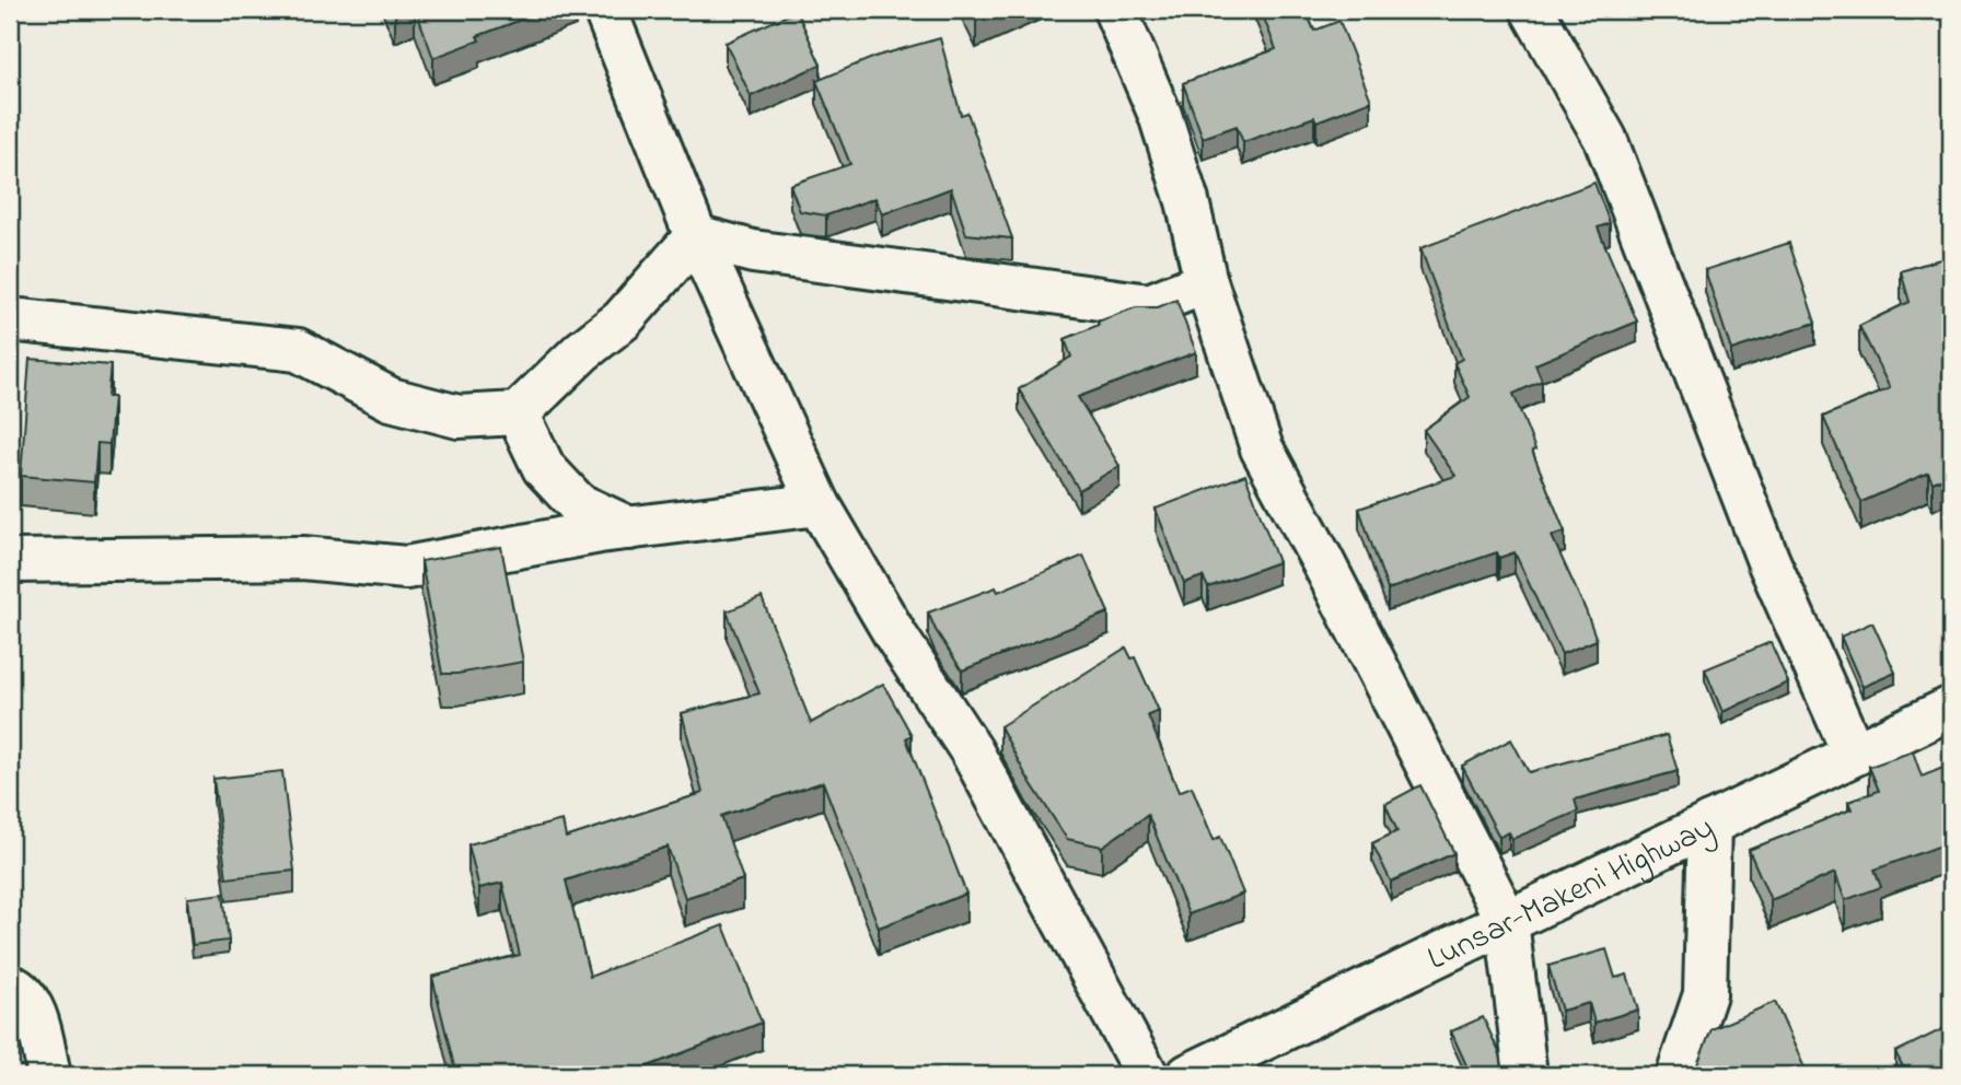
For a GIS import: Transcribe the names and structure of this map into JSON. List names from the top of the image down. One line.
{"streets":{"street":["Lunsar-Makeni Highway"]}}
